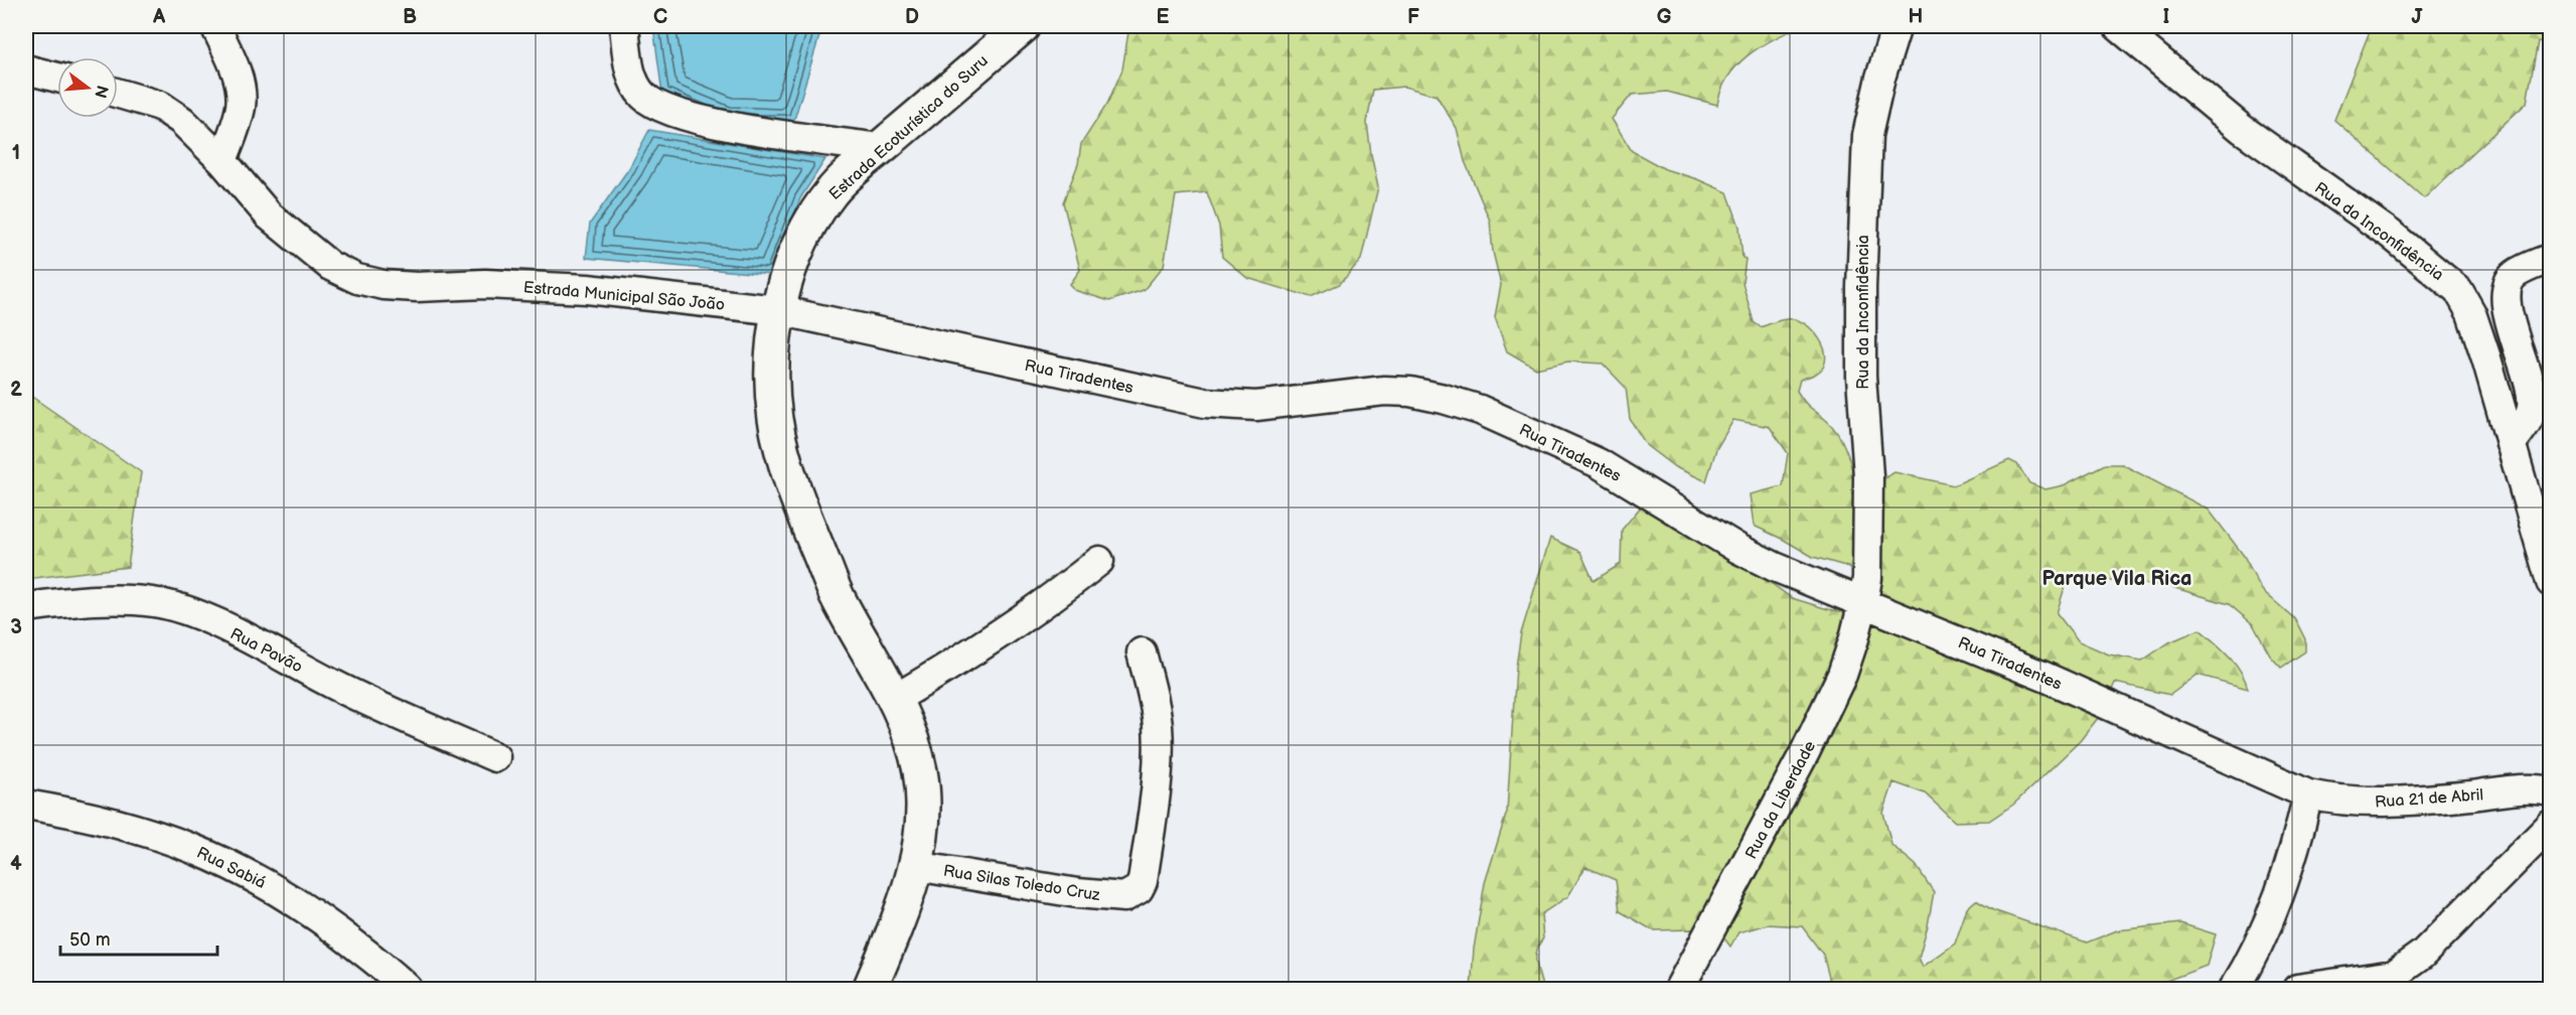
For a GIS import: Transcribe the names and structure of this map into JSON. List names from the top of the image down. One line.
{"streets":{"main road":["Estrada Ecoturística do Suru"],"street":["Rua da Inconfidência","Estrada Municipal São João","Rua Tiradentes","Rua Pavão","Rua 21 de Abril","Rua da Liberdade","Rua Sabiá","Rua Silas Toledo Cruz"]},"crossings":[["Estrada Ecoturística do Suru","Estrada Municipal São João"],["Estrada Ecoturística do Suru","Rua Tiradentes"],["Estrada Ecoturística do Suru","Rua Silas Toledo Cruz"],["Rua da Inconfidência","Rua Tiradentes"],["Rua da Inconfidência","Rua da Liberdade"],["Estrada Municipal São João","Rua Tiradentes"],["Rua Tiradentes","Rua 21 de Abril"],["Rua Tiradentes","Rua da Liberdade"]],"districts":["Parque Vila Rica"],"scale_bar":"50 m","north":"right","grid":{"columns":["A","B","C","D","E","F","G","H","I","J"],"rows":["1","2","3","4"]}}
